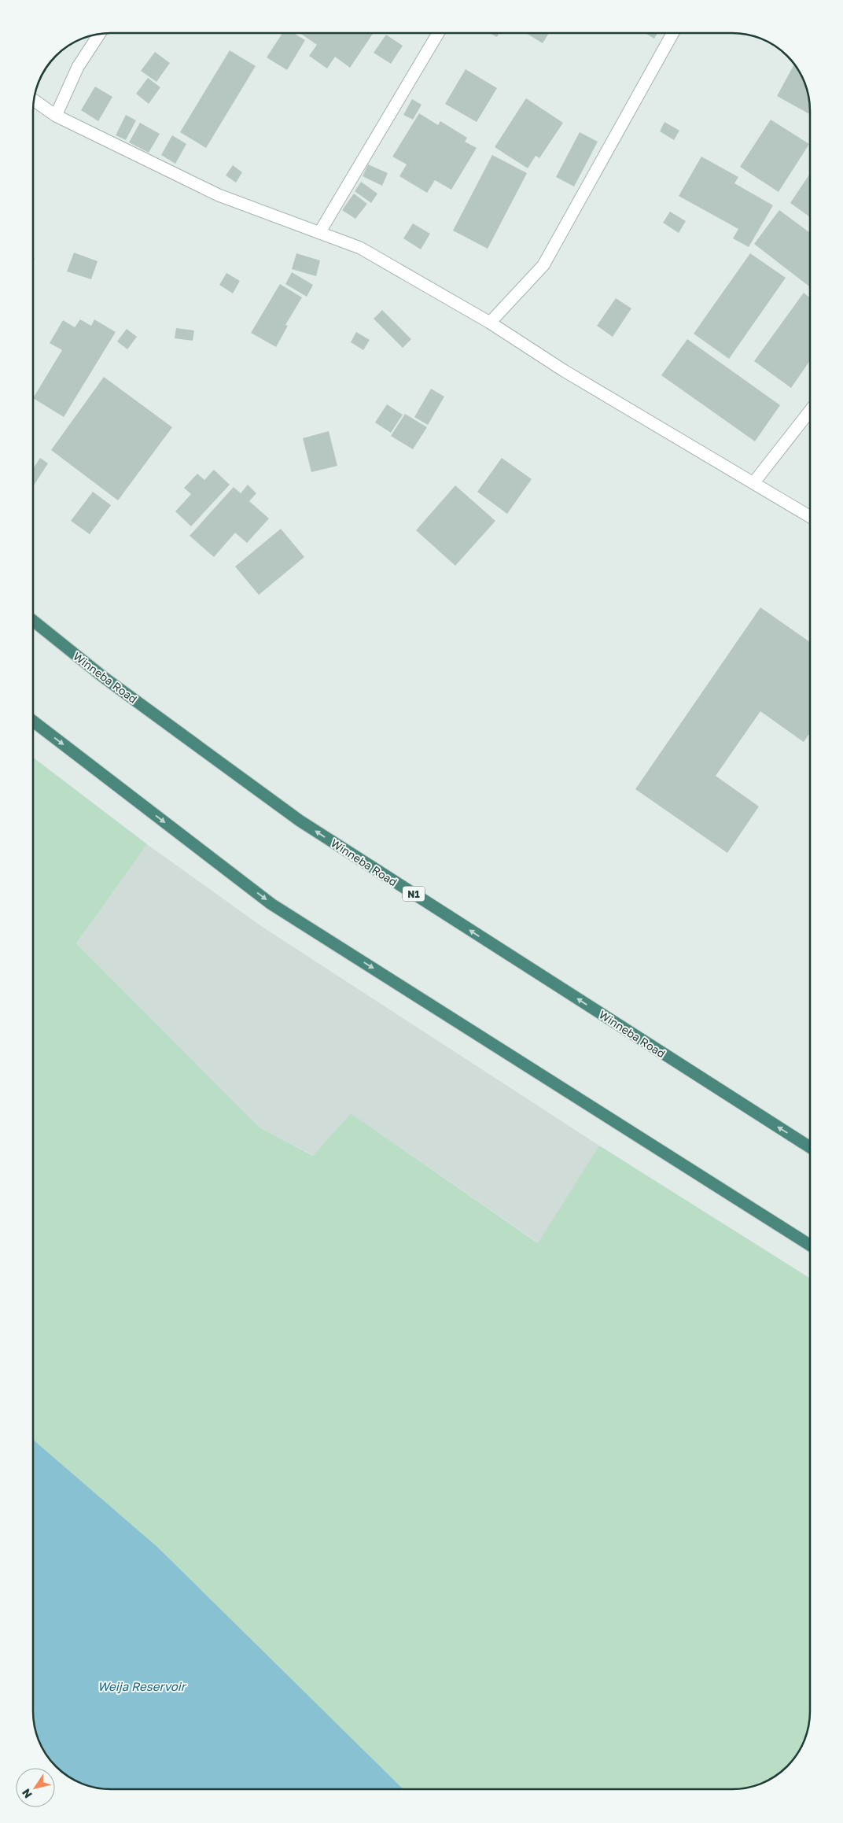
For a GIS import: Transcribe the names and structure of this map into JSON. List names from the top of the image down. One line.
{"streets":{"highway":["Winneba Road","N1"]},"water":["Weija Reservoir"],"north":"bottom left"}
